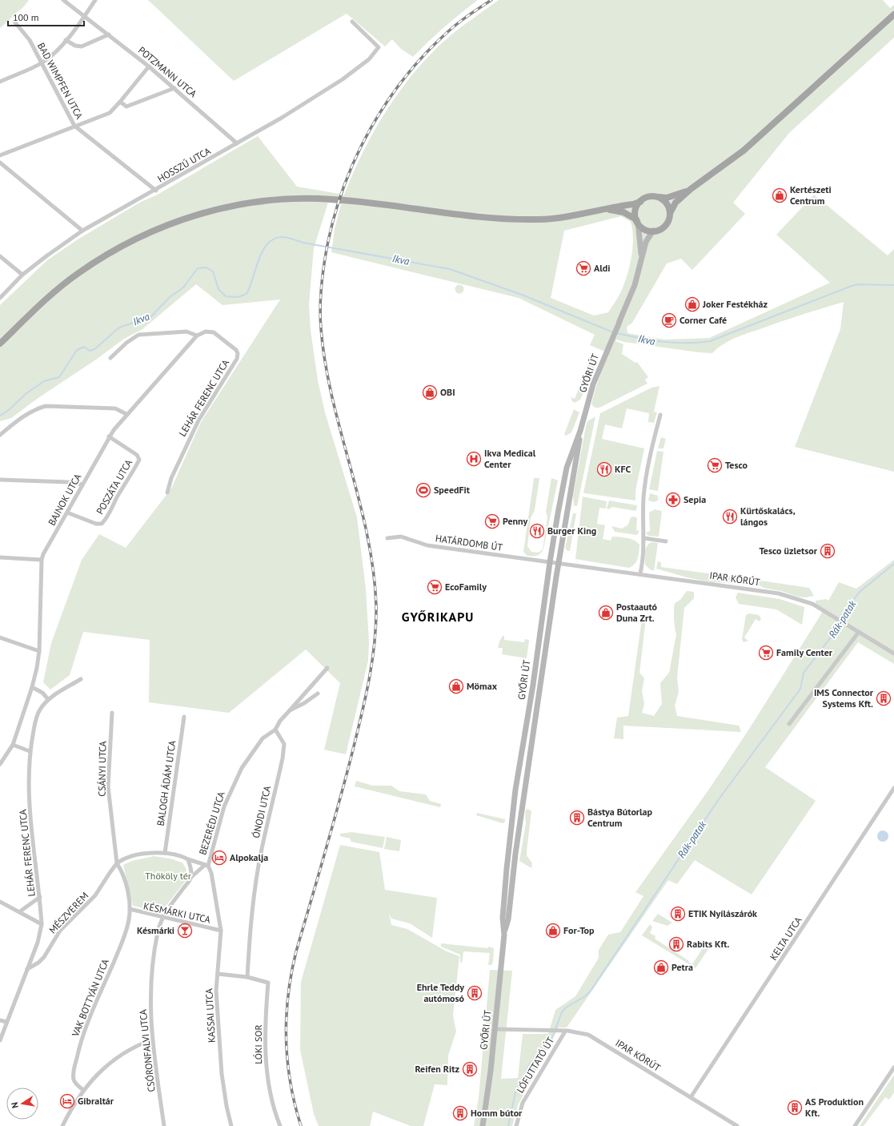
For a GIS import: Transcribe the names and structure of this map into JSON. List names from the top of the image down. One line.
{"streets":{"main road":["GYŐRI ÚT"],"street":["POTZMANN UTCA","BAD WIMPFEN UTCA","HOSSZÚ UTCA","LEHÁR FERENC UTCA","POSZÁTA UTCA","BAJNOK UTCA","HATÁRDOMB ÚT","IPAR KÖRÚT","CSÁNYI UTCA","BALOGH ÁDÁM UTCA","ÓNODI UTCA","BEZERÉDJ UTCA","MÉSZVEREM","KÉSMÁRKI UTCA","KELTA UTCA","VAK BOTTYÁN UTCA","KASSAI UTCA","LÓKI SOR","CSÓRONFALVI UTCA","LÓFUTTATÓ ÚT"]},"crossings":[["POTZMANN UTCA","HOSSZÚ UTCA"],["BAD WIMPFEN UTCA","HOSSZÚ UTCA"],["GYŐRI ÚT","HATÁRDOMB ÚT"],["GYŐRI ÚT","IPAR KÖRÚT"],["LEHÁR FERENC UTCA","BAJNOK UTCA"],["LEHÁR FERENC UTCA","MÉSZVEREM"],["POSZÁTA UTCA","BAJNOK UTCA"],["HATÁRDOMB ÚT","IPAR KÖRÚT"],["IPAR KÖRÚT","KELTA UTCA"],["IPAR KÖRÚT","LÓFUTTATÓ ÚT"],["CSÁNYI UTCA","MÉSZVEREM"],["ÓNODI UTCA","BEZERÉDJ UTCA"],["ÓNODI UTCA","LÓKI SOR"],["BEZERÉDJ UTCA","KASSAI UTCA"],["KÉSMÁRKI UTCA","VAK BOTTYÁN UTCA"],["KÉSMÁRKI UTCA","KASSAI UTCA"],["KÉSMÁRKI UTCA","CSÓRONFALVI UTCA"]],"districts":["GYŐRIKAPU"],"water":["Ikva","Rák-patak"],"parks":["Thököly tér"],"places":{"shop":["Kertészeti Centrum","Joker Festékház","OBI","Postaautó Duna Zrt.","Mömax","For-Top","Petra"],"supermarket":["Aldi","Tesco","Penny","EcoFamily","Family Center"],"cafe":["Corner Café"],"hospital":["Ikva Medical Center"],"restaurant":["KFC","Kürtőskalács, lángos","Burger King"],"sports":["SpeedFit"],"pharmacy":["Sepia"],"building":["Tesco üzletsor","IMS Connector Systems Kft.","Bástya Bútorlap Centrum","ETIK Nyílászárók","Rabits Kft.","Ehrle Teddy autómosó","Reifen Ritz","AS Produktion Kft.","Homm bútor"],"hotel":["Alpokalja","Gibraltár"],"bar":["Késmárki"]},"scale_bar":"100 m","north":"left"}
